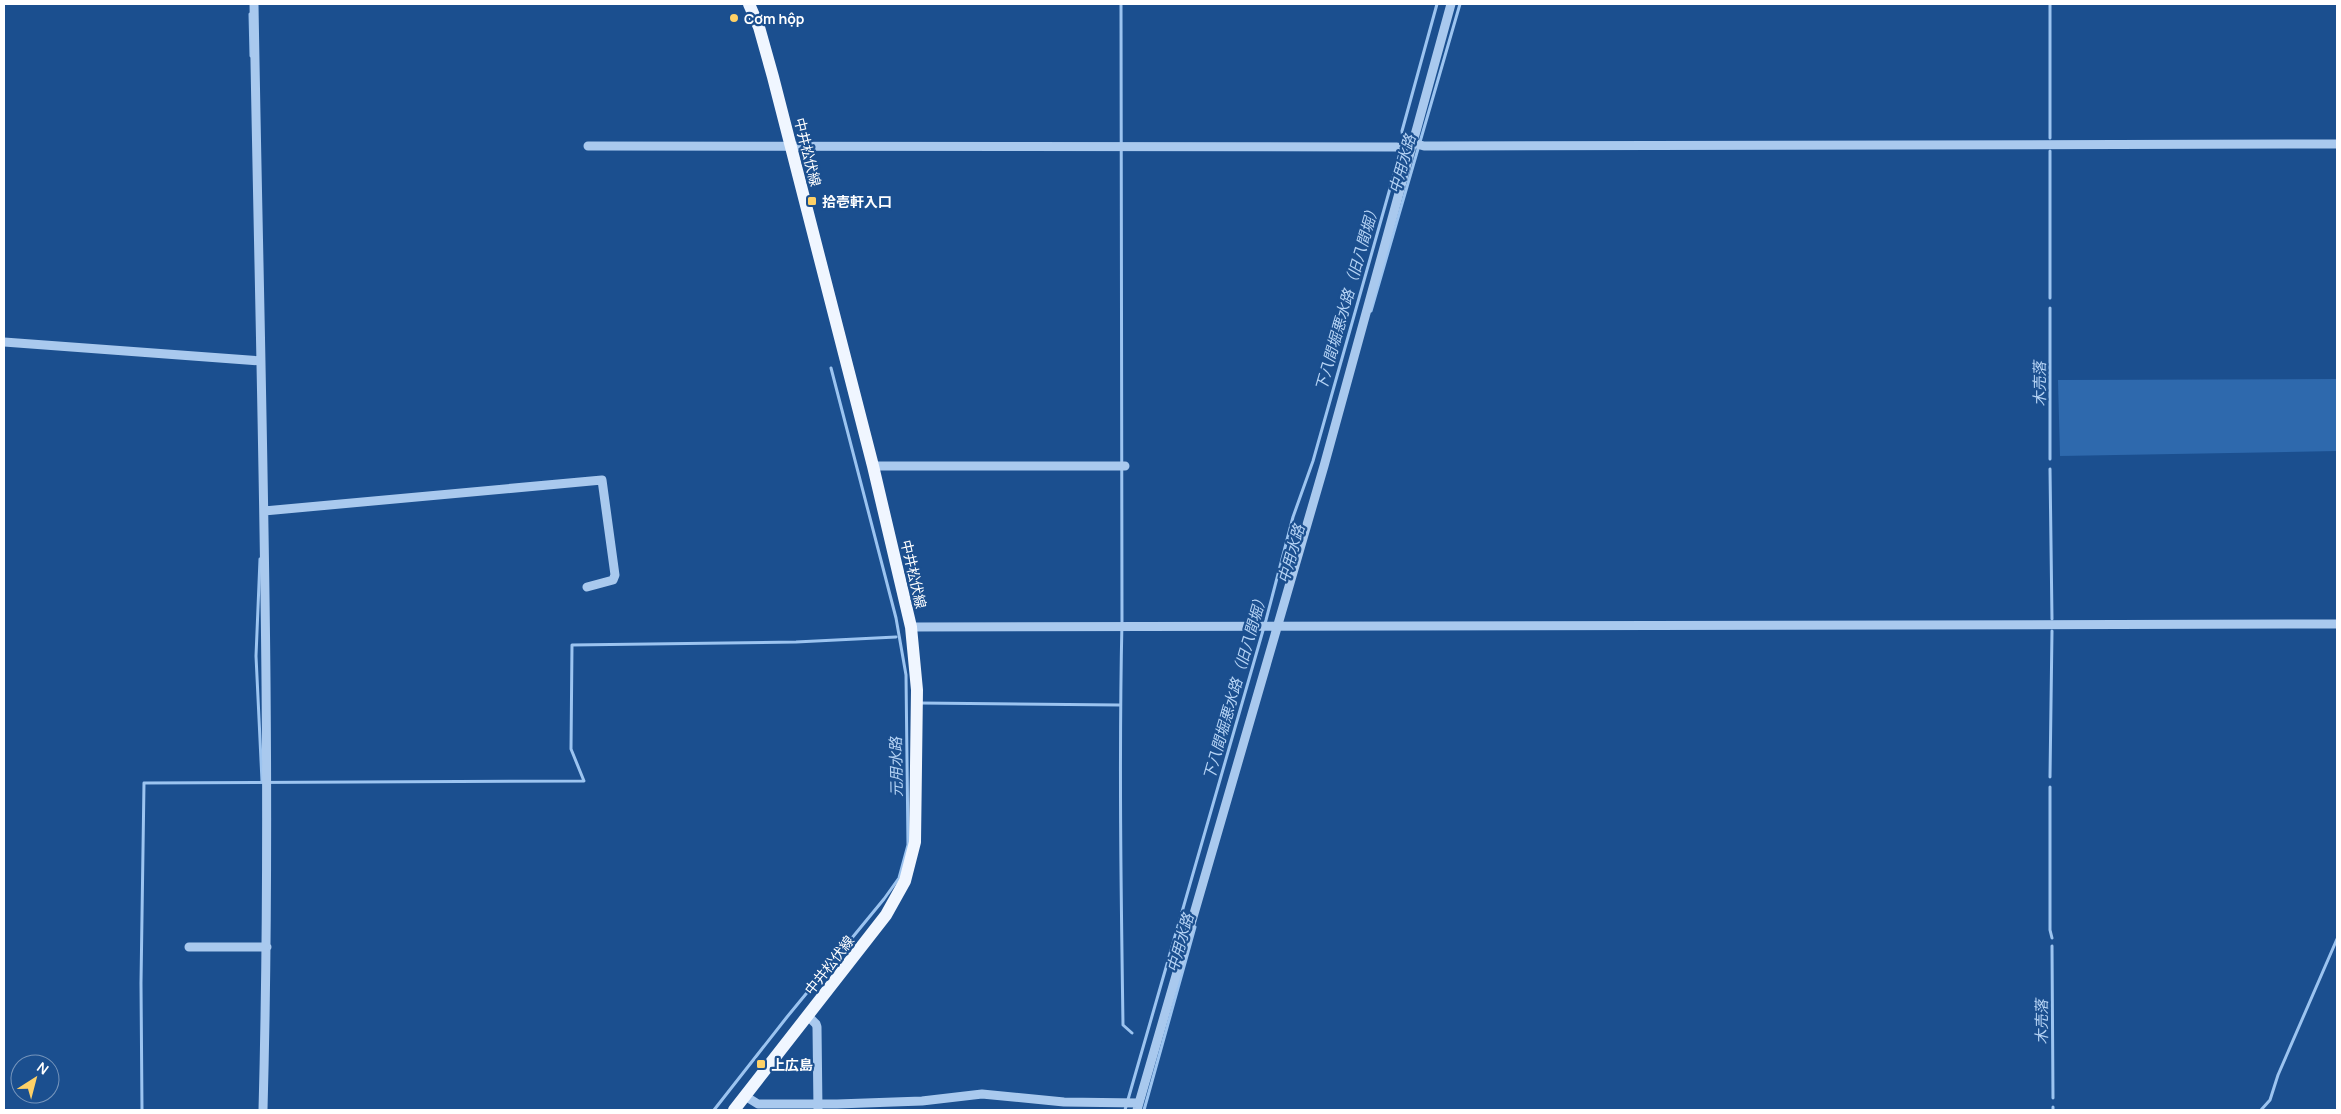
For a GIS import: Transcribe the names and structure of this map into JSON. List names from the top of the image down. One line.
{"streets":{"main road":["中井松伏線"]},"water":["中用水路","下八間堀悪水路（旧八間堀）","木売落","元用水路"],"places":{"other":["Cơm hộp"],"transit":["拾壱軒入口","上広島"]},"north":"top right"}
